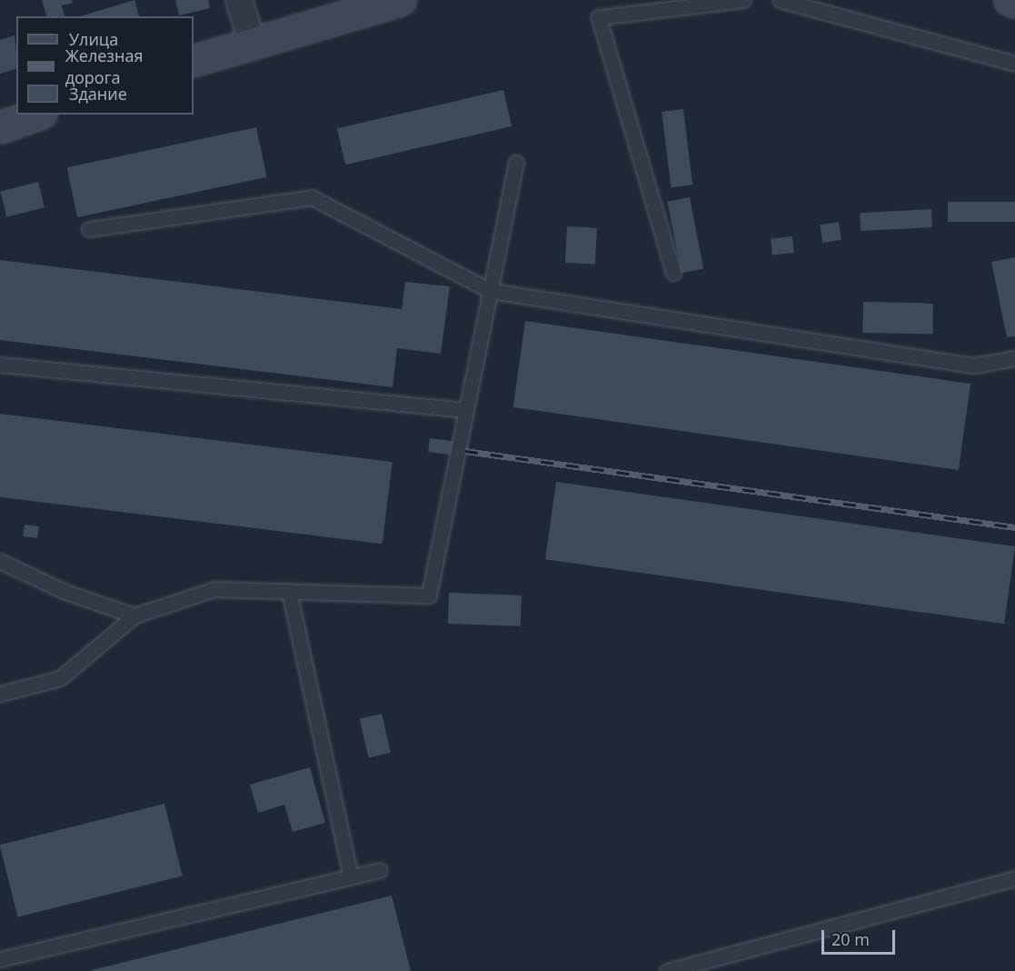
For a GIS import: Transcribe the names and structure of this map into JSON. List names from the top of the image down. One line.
{"legend":["Улица","Железная дорога","Здание"],"scale_bar":"20 m"}
